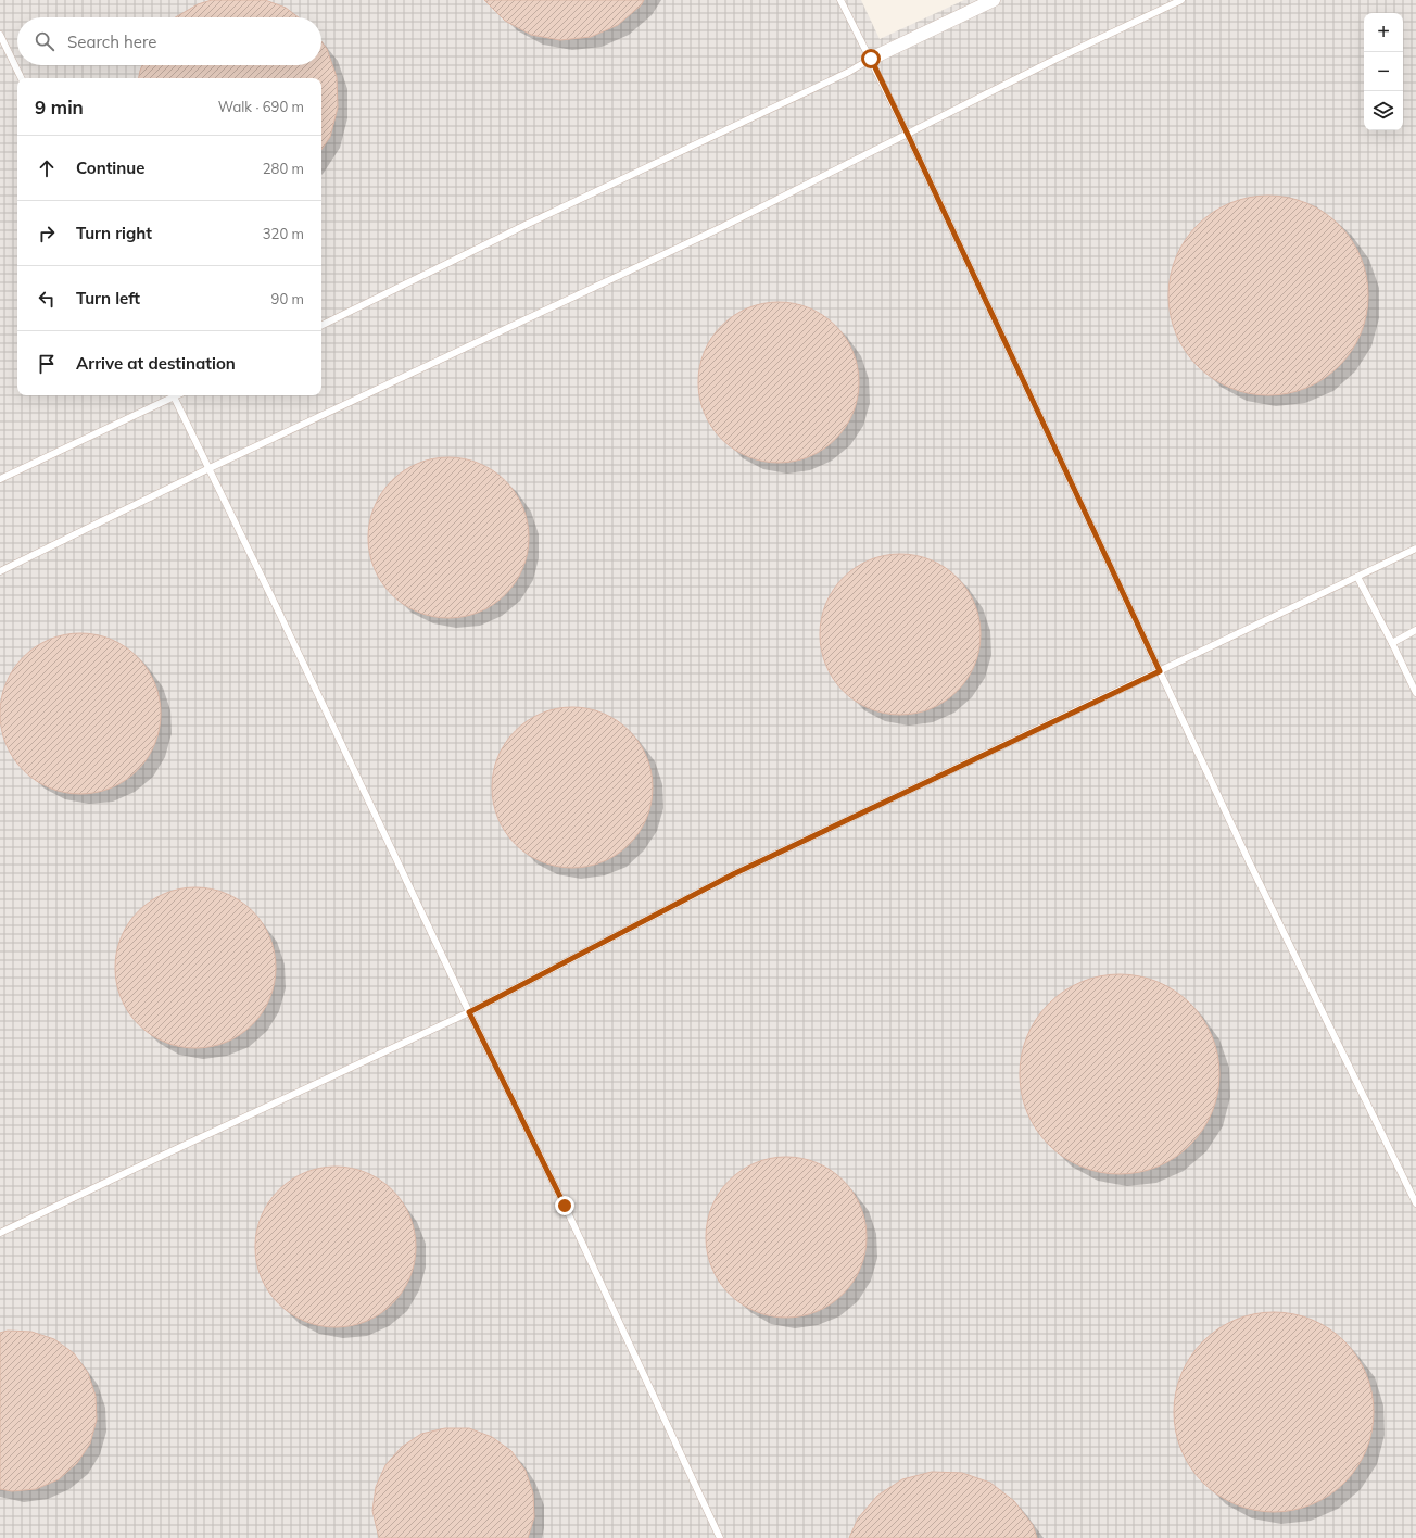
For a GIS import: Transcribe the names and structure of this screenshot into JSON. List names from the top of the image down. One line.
{"page":{"map_buttons":["+","−"],"search":"Search here","heading":["9 min","Walk · 690 m"],"list":[["Continue","280 m"],["Turn right","320 m"],["Turn left","90 m"],"Arrive at destination"]}}
